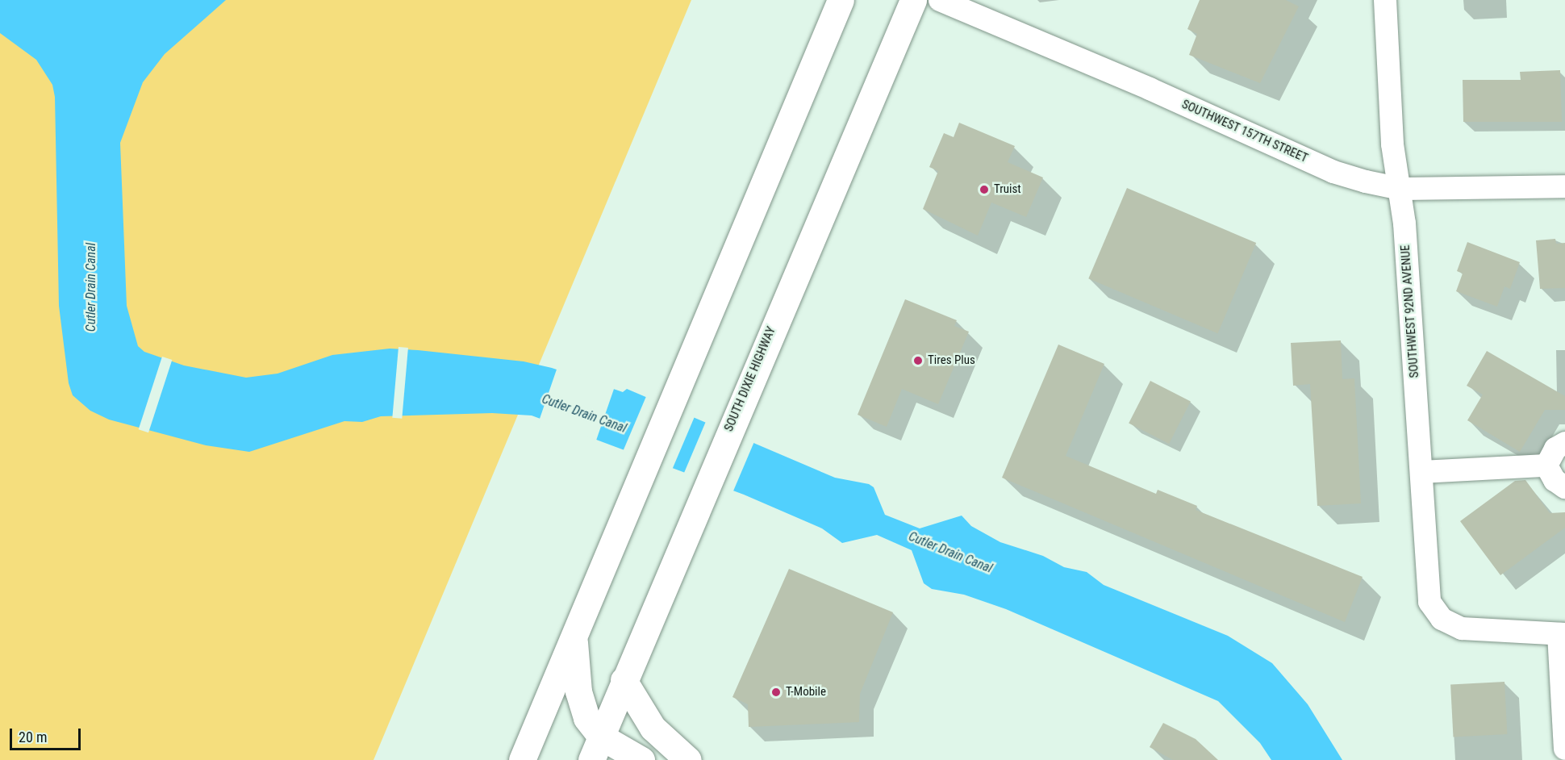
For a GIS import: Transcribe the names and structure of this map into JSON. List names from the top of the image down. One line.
{"streets":{"main road":["SOUTH DIXIE HIGHWAY"],"street":["SOUTHWEST 157TH STREET","SOUTHWEST 92ND AVENUE"]},"crossings":[["SOUTHWEST 157TH STREET","SOUTHWEST 92ND AVENUE"]],"water":["Cutler Drain Canal"],"places":["Truist","Tires Plus","T-Mobile"],"scale_bar":"20 m"}
